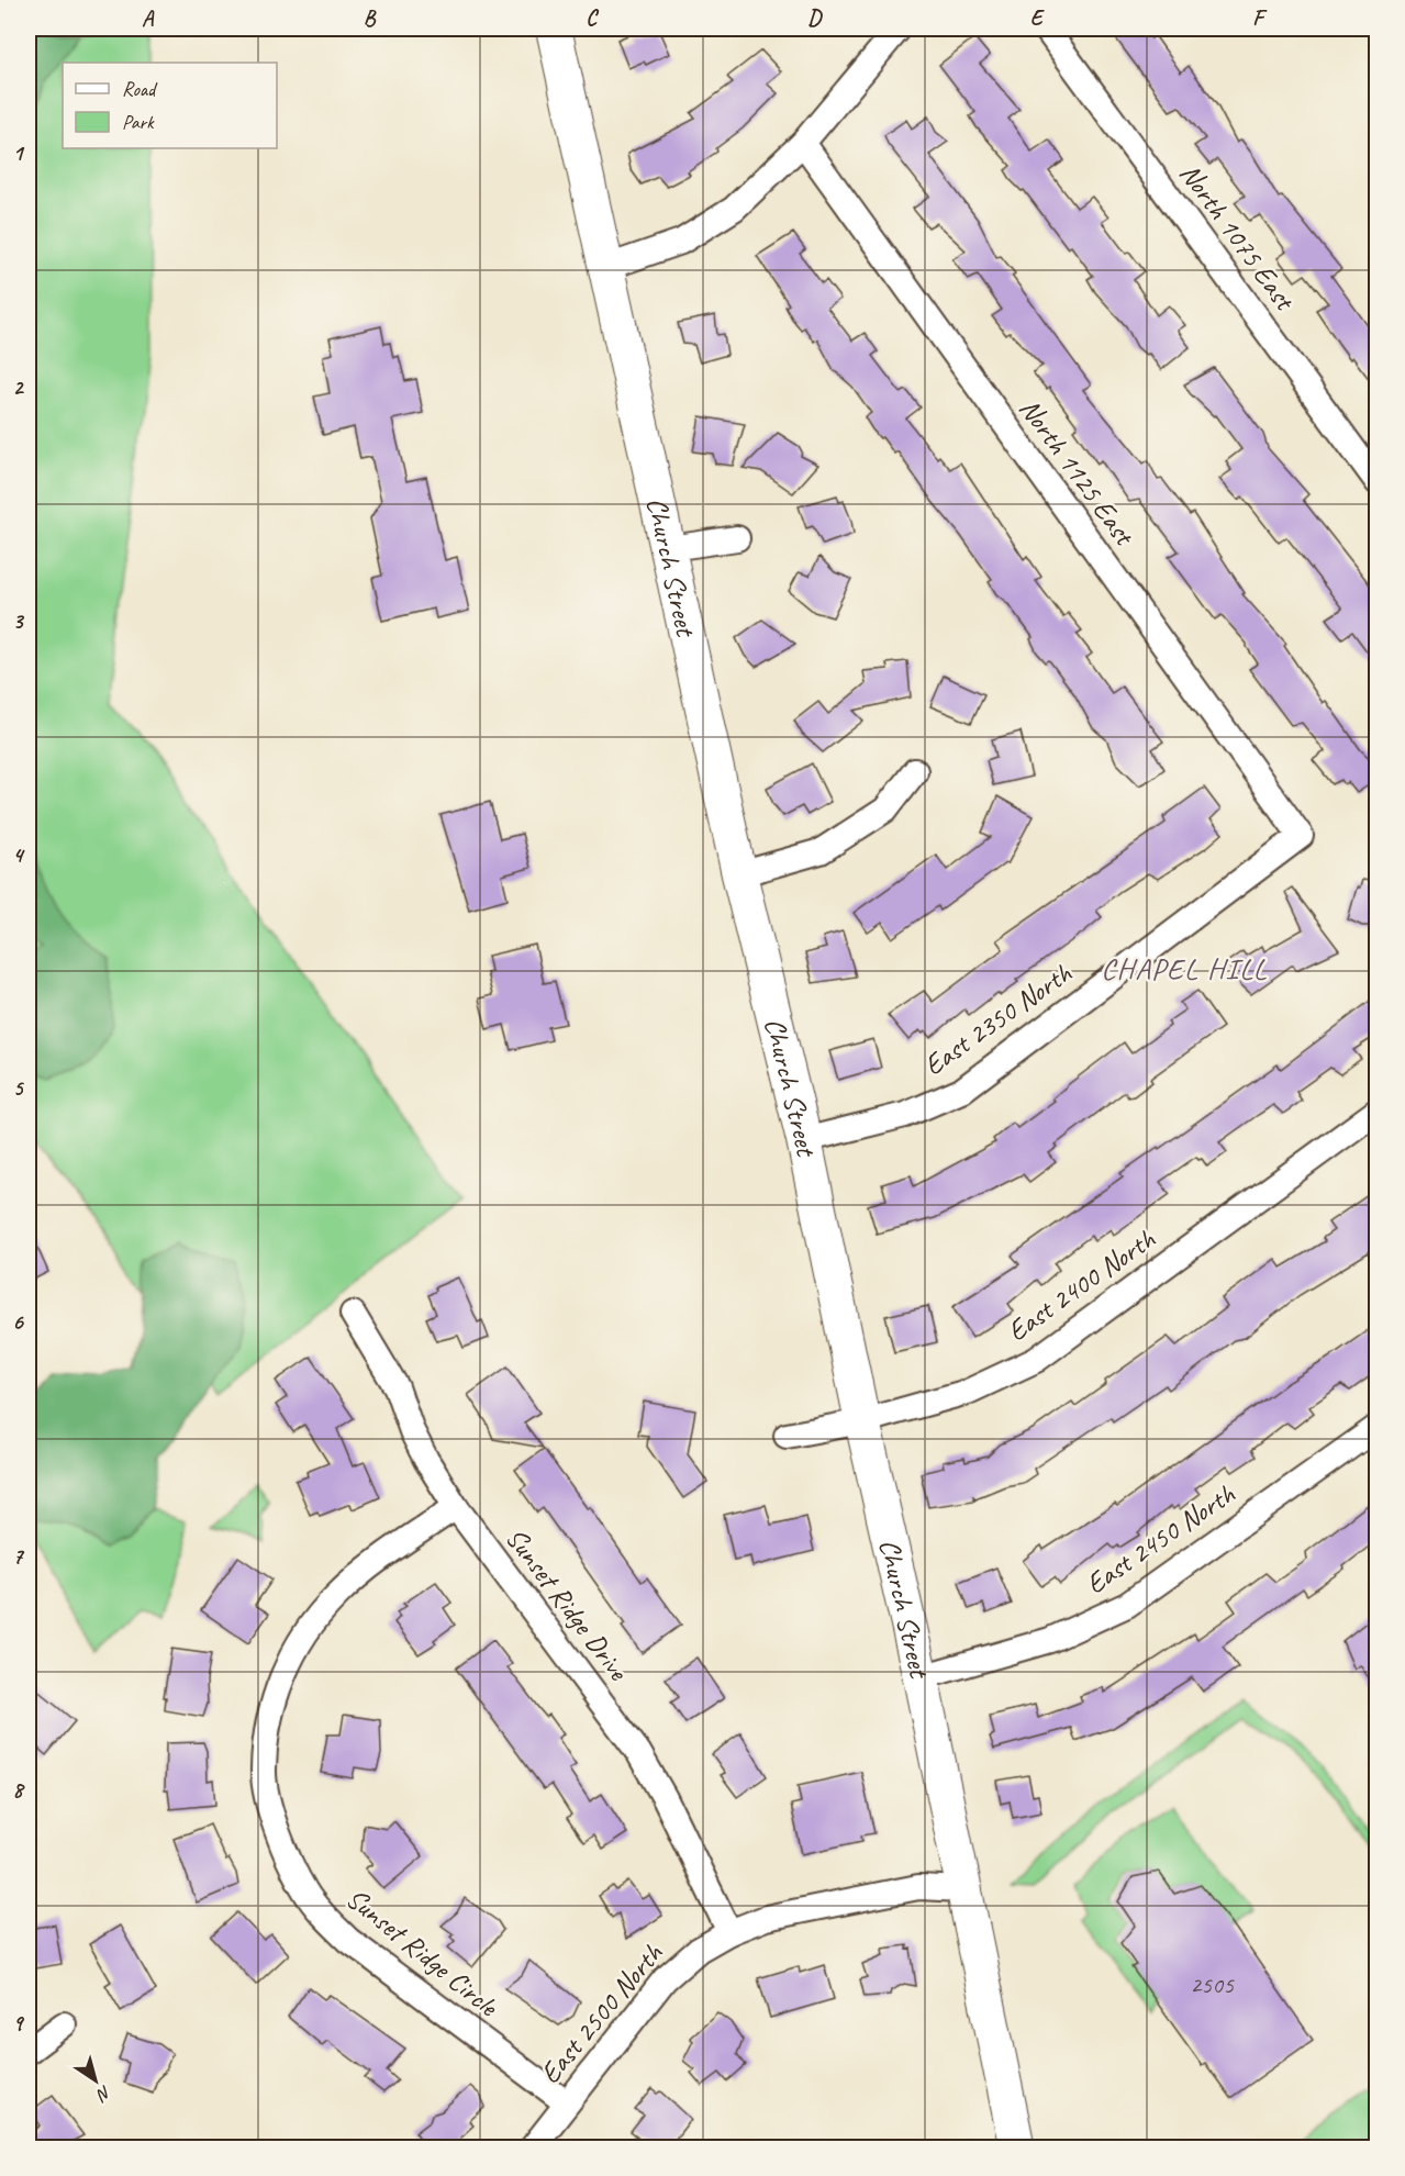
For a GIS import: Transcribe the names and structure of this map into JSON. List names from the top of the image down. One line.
{"streets":{"street":["North 1075 East","North 1125 East","Church Street","East 2350 North","East 2400 North","East 2450 North","Sunset Ridge Drive","Sunset Ridge Circle","East 2500 North"]},"crossings":[["North 1125 East","East 2350 North"],["Church Street","East 2350 North"],["Church Street","East 2400 North"],["Church Street","East 2450 North"],["Church Street","East 2500 North"],["Sunset Ridge Drive","Sunset Ridge Circle"],["Sunset Ridge Drive","East 2500 North"],["Sunset Ridge Circle","East 2500 North"]],"districts":["CHAPEL HILL"],"house_numbers":["2505"],"legend":["Road","Park"],"north":"bottom right","grid":{"columns":["A","B","C","D","E","F"],"rows":["1","2","3","4","5","6","7","8","9"]}}
